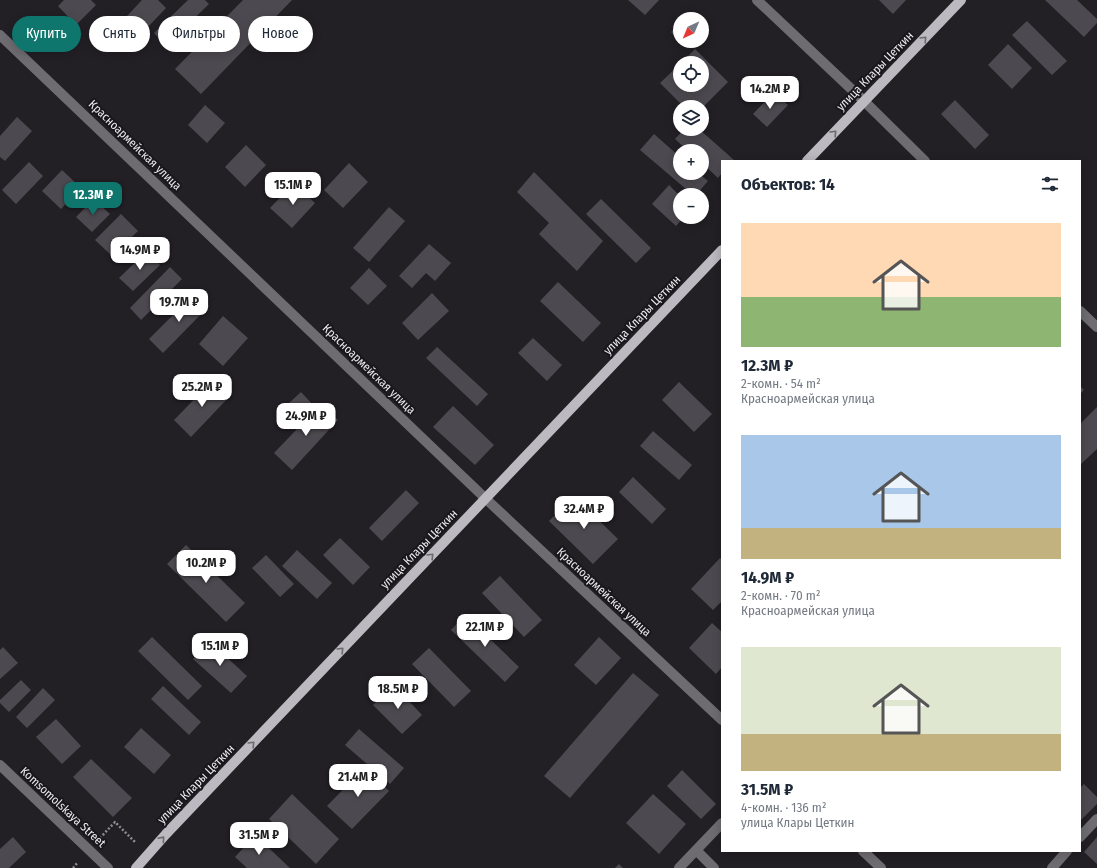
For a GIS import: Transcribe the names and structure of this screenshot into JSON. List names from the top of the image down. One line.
{"streets":{"main road":["улица Клары Цеткин"],"street":["Красноармейская улица","Komsomolskaya Street"]},"crossings":[["улица Клары Цеткин","Красноармейская улица"]],"one_way":["улица Клары Цеткин"],"north":"bottom left","page":{"map_buttons":["+","−"],"chip":["Купить","Снять","Фильтры","Новое"],"price":["14.2M ₽","15.1M ₽","12.3M ₽","14.9M ₽","19.7M ₽","25.2M ₽","24.9M ₽","32.4M ₽","10.2M ₽","22.1M ₽","15.1M ₽","18.5M ₽","21.4M ₽","31.5M ₽"],"heading":"Объектов: 14","list":[{"name":"12.3M ₽","note":"2-комн. · 54 m² · Красноармейская улица"},{"name":"14.9M ₽","note":"2-комн. · 70 m² · Красноармейская улица"},{"name":"31.5M ₽","note":"4-комн. · 136 m² · улица Клары Цеткин"}]}}
